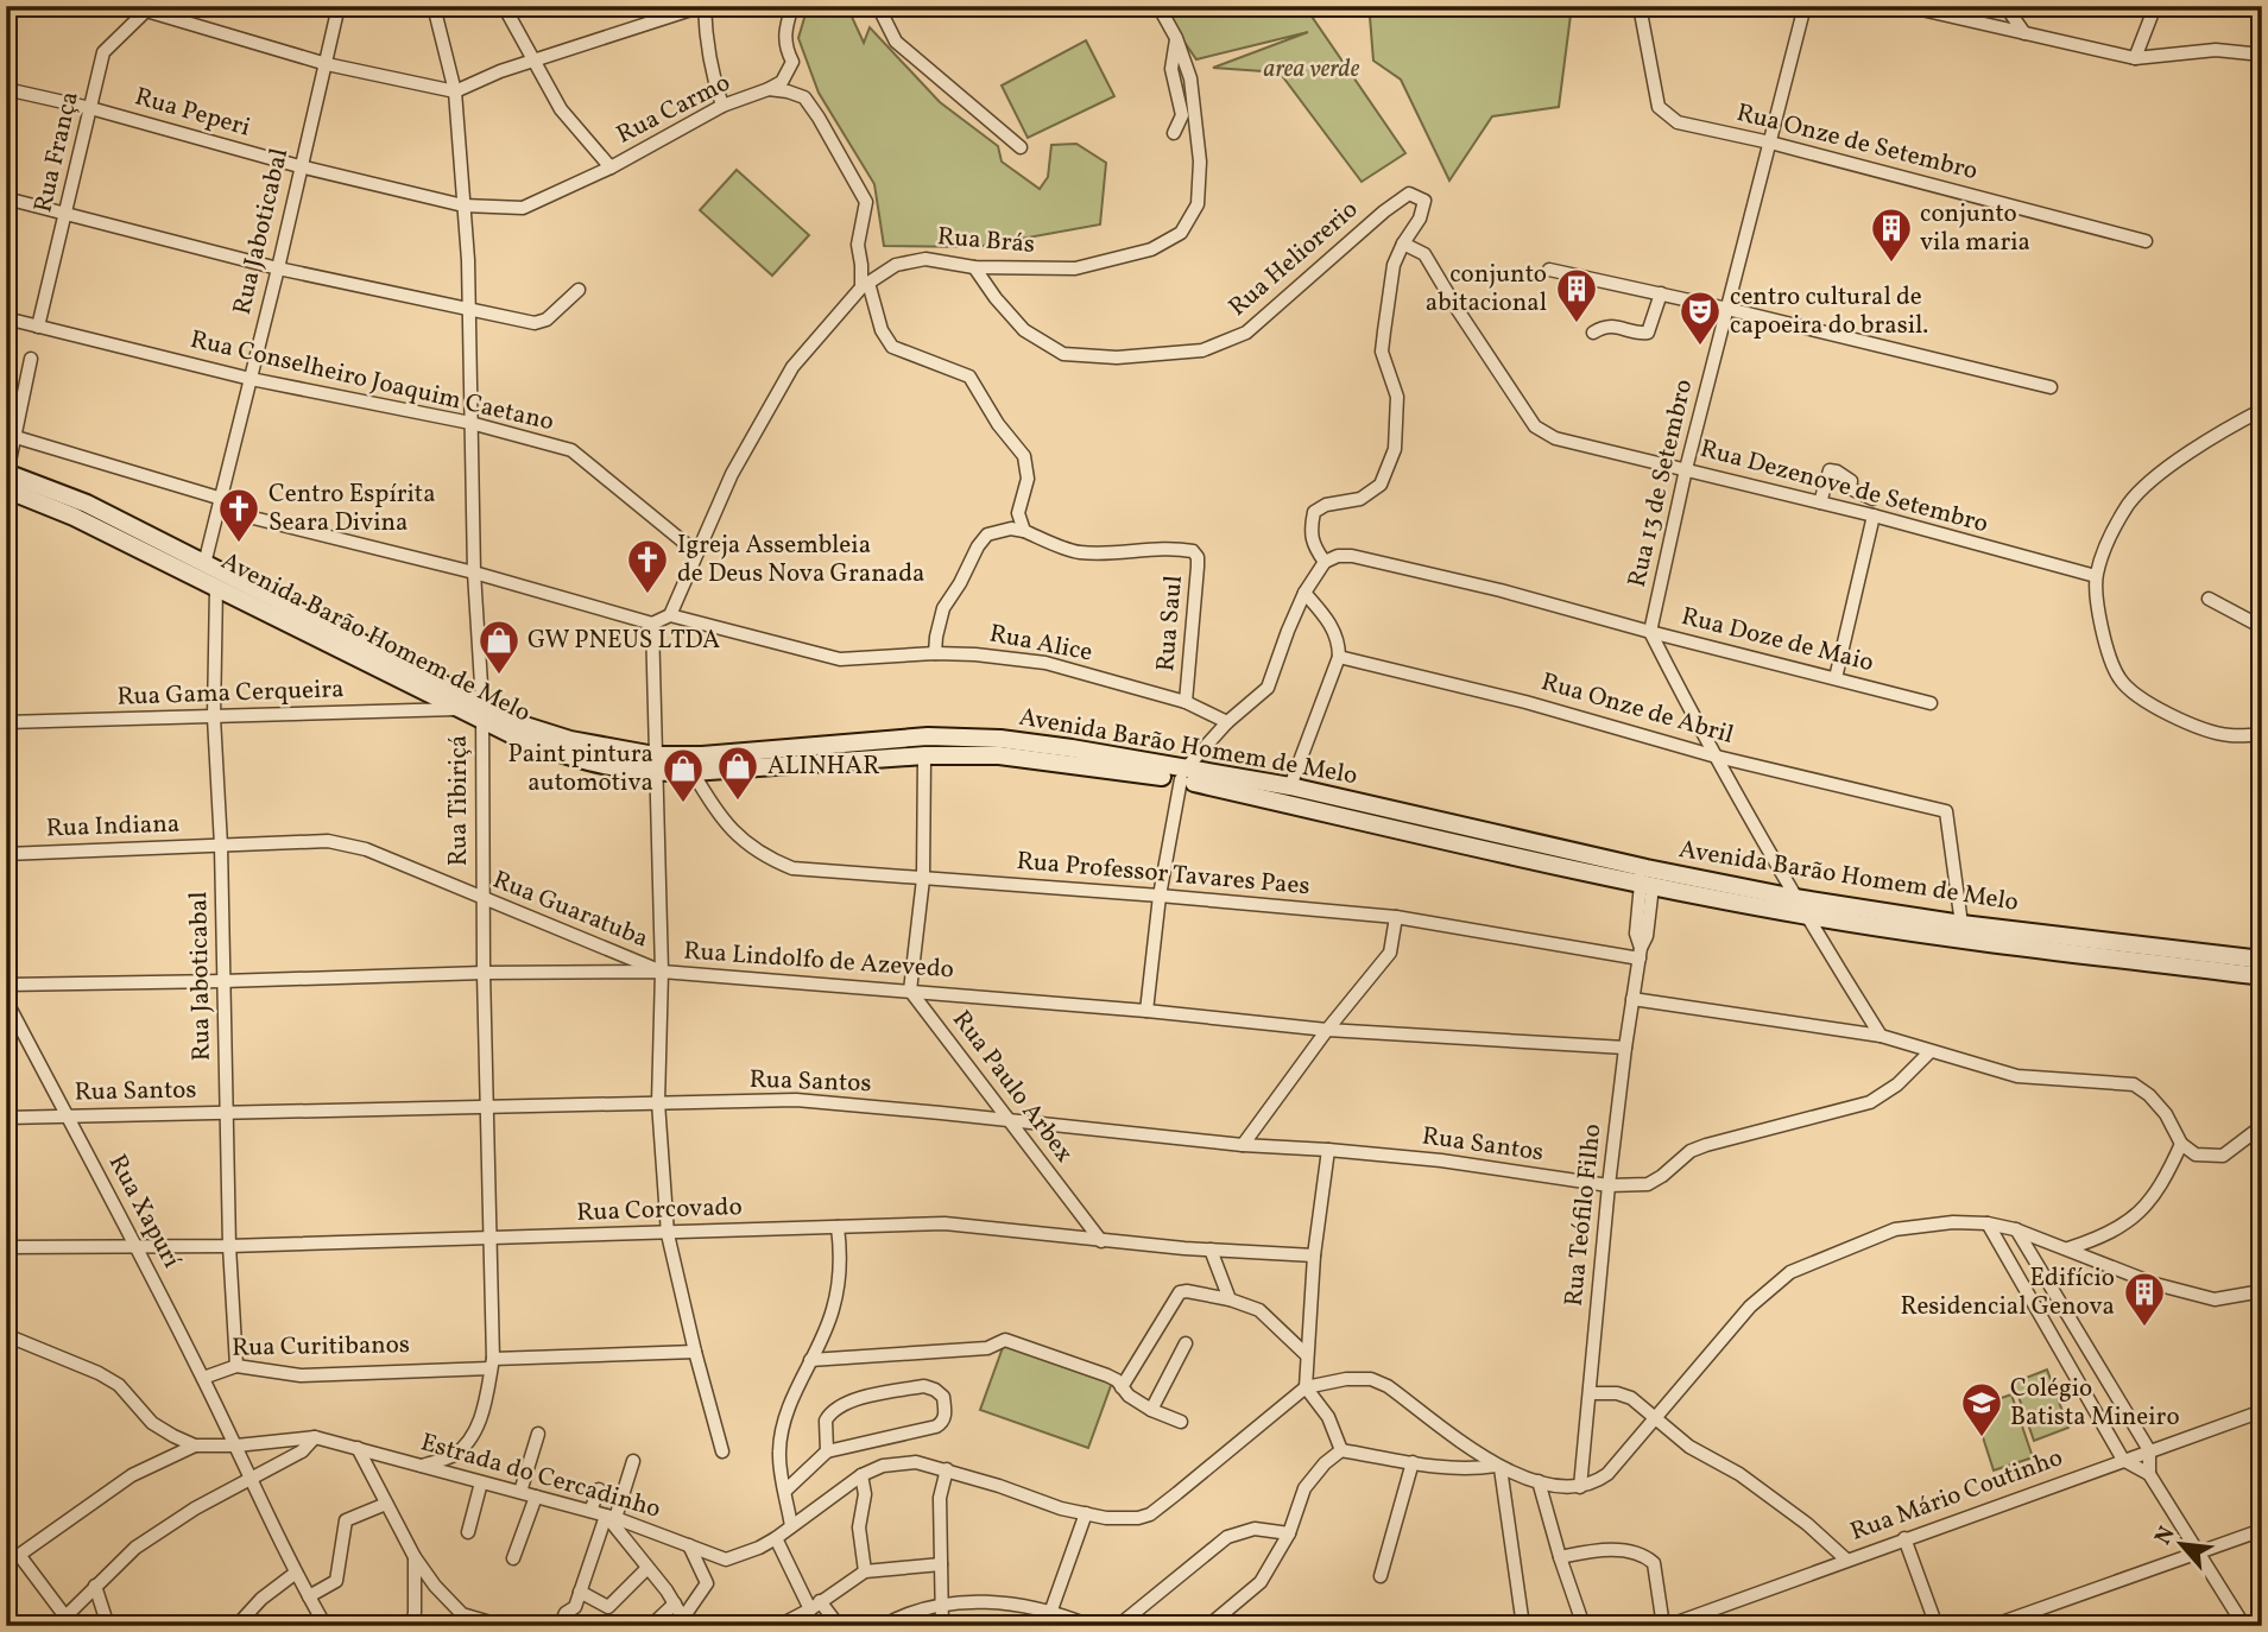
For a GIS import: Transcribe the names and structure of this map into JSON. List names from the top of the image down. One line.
{"streets":{"main road":["Avenida Barão Homem de Melo"],"street":["Rua Carmo","Rua Peperi","Rua Onze de Setembro","Rua França","Rua Jaboticabal","Rua Brás","Rua Heliorerio","Rua Conselheiro Joaquim Caetano","Rua 13 de Setembro","Rua Dezenove de Setembro","Rua Saul","Rua Doze de Maio","Rua Alice","Rua Gama Cerqueira","Rua Onze de Abril","Rua Tibiriçá","Rua Indiana","Rua Professor Tavares Paes","Rua Guaratuba","Rua Lindolfo de Azevedo","Rua Santos","Rua Paulo Arbex","Rua Corcovado","Rua Xapurí","Rua Teófilo Filho","Rua Curitibanos","Estrada do Cercadinho","Rua Mário Coutinho"]},"crossings":[["Rua Carmo","Rua Peperi"],["Rua Carmo","Rua Brás"],["Rua Carmo","Rua Saul"],["Rua Carmo","Rua Tibiriçá"],["Rua Peperi","Rua França"],["Rua Peperi","Rua Jaboticabal"],["Rua Peperi","Rua Tibiriçá"],["Rua Onze de Setembro","Rua 13 de Setembro"],["Rua França","Rua Conselheiro Joaquim Caetano"],["Rua Jaboticabal","Rua Conselheiro Joaquim Caetano"],["Rua Jaboticabal","Avenida Barão Homem de Melo"],["Rua Jaboticabal","Rua Gama Cerqueira"],["Rua Jaboticabal","Rua Indiana"],["Rua Jaboticabal","Rua Guaratuba"],["Rua Jaboticabal","Rua Lindolfo de Azevedo"],["Rua Jaboticabal","Rua Santos"],["Rua Jaboticabal","Rua Corcovado"],["Rua Jaboticabal","Rua Curitibanos"],["Rua Brás","Rua Heliorerio"],["Rua Brás","Rua Conselheiro Joaquim Caetano"],["Rua Brás","Rua Alice"],["Rua Heliorerio","Rua Dezenove de Setembro"],["Rua Conselheiro Joaquim Caetano","Rua Tibiriçá"],["Rua 13 de Setembro","Rua Dezenove de Setembro"],["Rua 13 de Setembro","Rua Doze de Maio"],["Rua Saul","Rua Alice"],["Avenida Barão Homem de Melo","Rua Gama Cerqueira"],["Avenida Barão Homem de Melo","Rua Onze de Abril"],["Avenida Barão Homem de Melo","Rua Tibiriçá"],["Avenida Barão Homem de Melo","Rua Professor Tavares Paes"],["Avenida Barão Homem de Melo","Rua Teófilo Filho"],["Rua Tibiriçá","Rua Guaratuba"],["Rua Tibiriçá","Rua Lindolfo de Azevedo"],["Rua Tibiriçá","Rua Santos"],["Rua Tibiriçá","Rua Corcovado"],["Rua Tibiriçá","Rua Curitibanos"],["Rua Tibiriçá","Estrada do Cercadinho"],["Rua Indiana","Rua Guaratuba"],["Rua Professor Tavares Paes","Rua Teófilo Filho"],["Rua Guaratuba","Rua Lindolfo de Azevedo"],["Rua Lindolfo de Azevedo","Rua Paulo Arbex"],["Rua Lindolfo de Azevedo","Rua Teófilo Filho"],["Rua Santos","Rua Paulo Arbex"],["Rua Santos","Rua Xapurí"],["Rua Santos","Rua Teófilo Filho"],["Rua Paulo Arbex","Rua Corcovado"],["Rua Corcovado","Rua Xapurí"],["Rua Xapurí","Rua Curitibanos"],["Rua Xapurí","Estrada do Cercadinho"],["Rua Teófilo Filho","Estrada do Cercadinho"]],"parks":["area verde"],"places":{"building":["conjunto vila maria","conjunto abitacional","Edifício Residencial Genova"],"theatre":["centro cultural de capoeira do brasil."],"church":["Centro Espírita Seara Divina","Igreja Assembleia de Deus Nova Granada"],"shop":["GW PNEUS LTDA","ALINHAR","Paint pintura automotiva"],"school or university":["Colégio Batista Mineiro"]},"north":"top left"}
